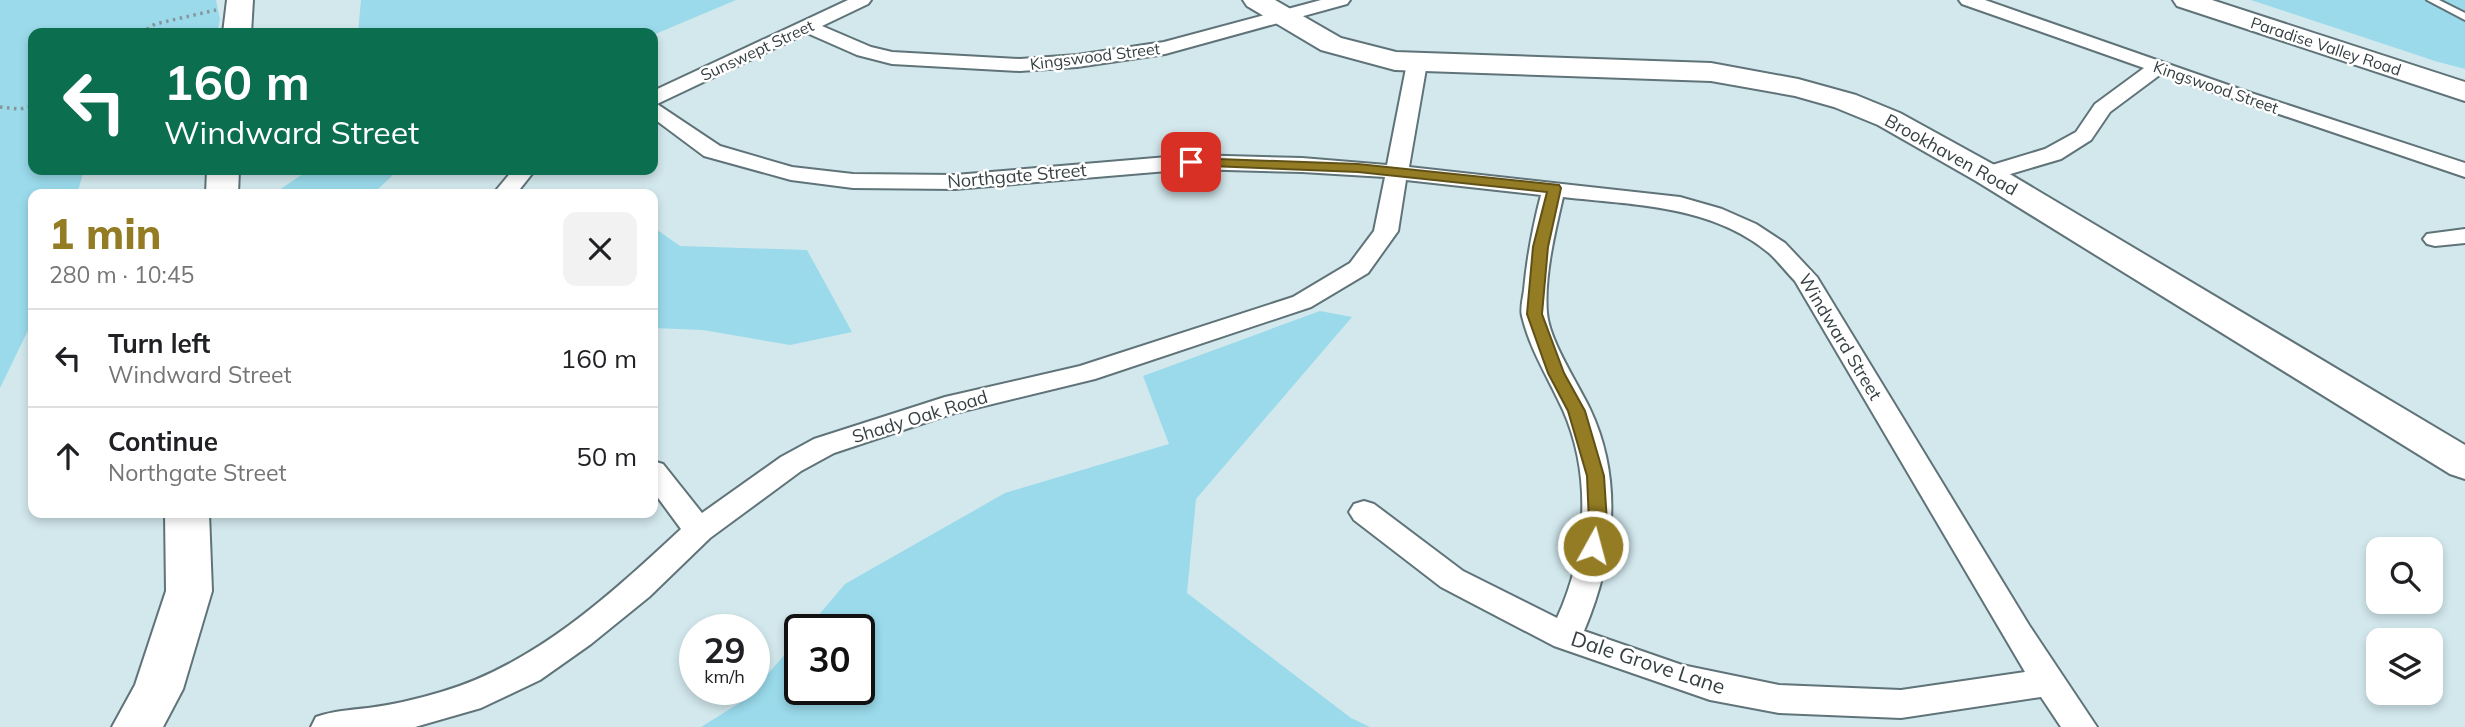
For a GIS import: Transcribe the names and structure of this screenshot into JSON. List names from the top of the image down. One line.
{"streets":{"street":["Paradise Valley Road","Sunswept Street","Kingswood Street","Brookhaven Road","Northgate Street","Windward Street","Shady Oak Road","Dale Grove Lane"]},"crossings":[["Sunswept Street","Kingswood Street"],["Kingswood Street","Brookhaven Road"],["Brookhaven Road","Shady Oak Road"],["Northgate Street","Windward Street"],["Northgate Street","Shady Oak Road"],["Windward Street","Shady Oak Road"],["Windward Street","Dale Grove Lane"]],"page":{"turn":["160 m","Windward Street"],"heading":["1 min","280 m · 10:45"],"list":[{"name":"Turn left","note":"Windward Street","value":"160 m"},{"name":"Continue","note":"Northgate Street","value":"50 m"}],"speed":"29 km/h","limit":"30"}}
